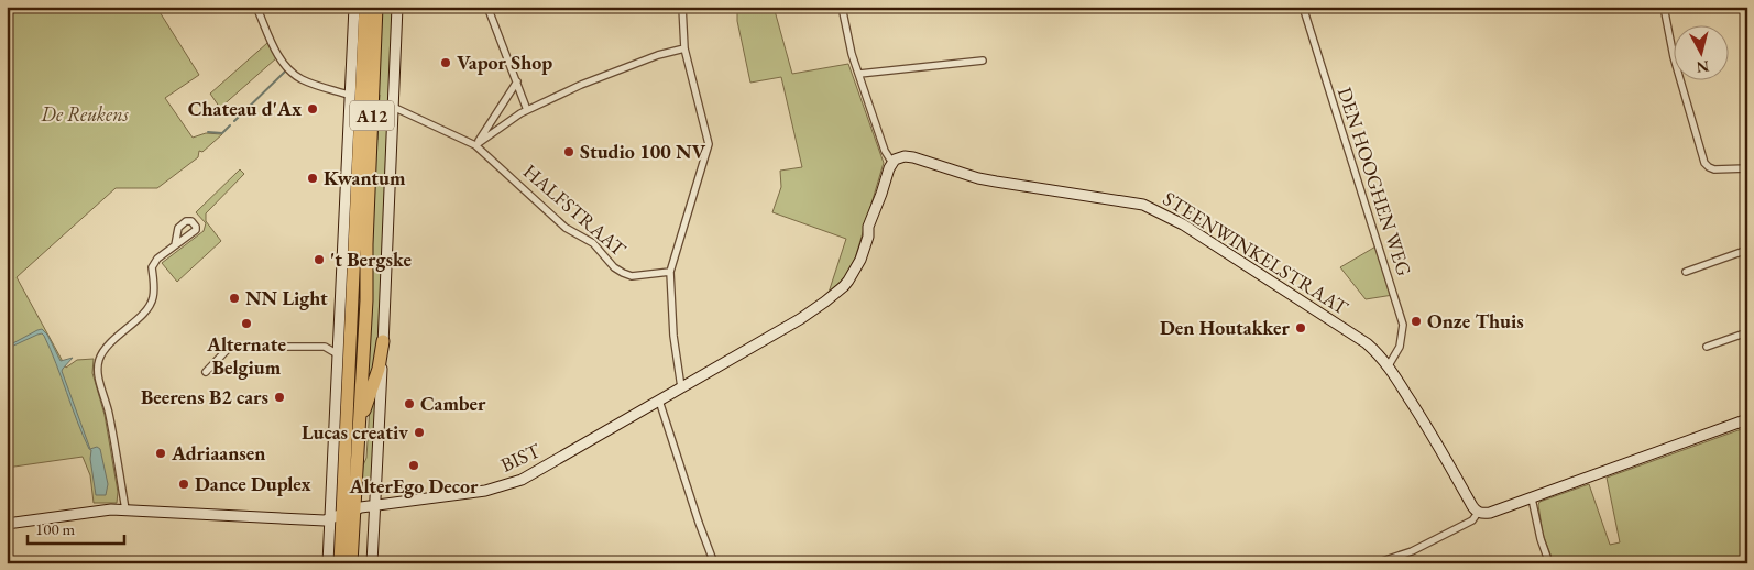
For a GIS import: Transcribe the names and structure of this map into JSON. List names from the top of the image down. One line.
{"streets":{"highway":["A12"],"street":["DEN HOOGHEN WEG","HALFSTRAAT","STEENWINKELSTRAAT","BIST"]},"crossings":[["A12","BIST"],["DEN HOOGHEN WEG","STEENWINKELSTRAAT"]],"parks":["De Reukens"],"places":["Vapor Shop","Chateau d'Ax","Studio 100 NV","Kwantum","'t Bergske","NN Light","Onze Thuis","Alternate Belgium","Den Houtakker","Beerens B2 cars","Camber","Lucas creativ","Adriaansen","AlterEgo Decor","Dance Duplex"],"scale_bar":"100 m","north":"bottom"}
